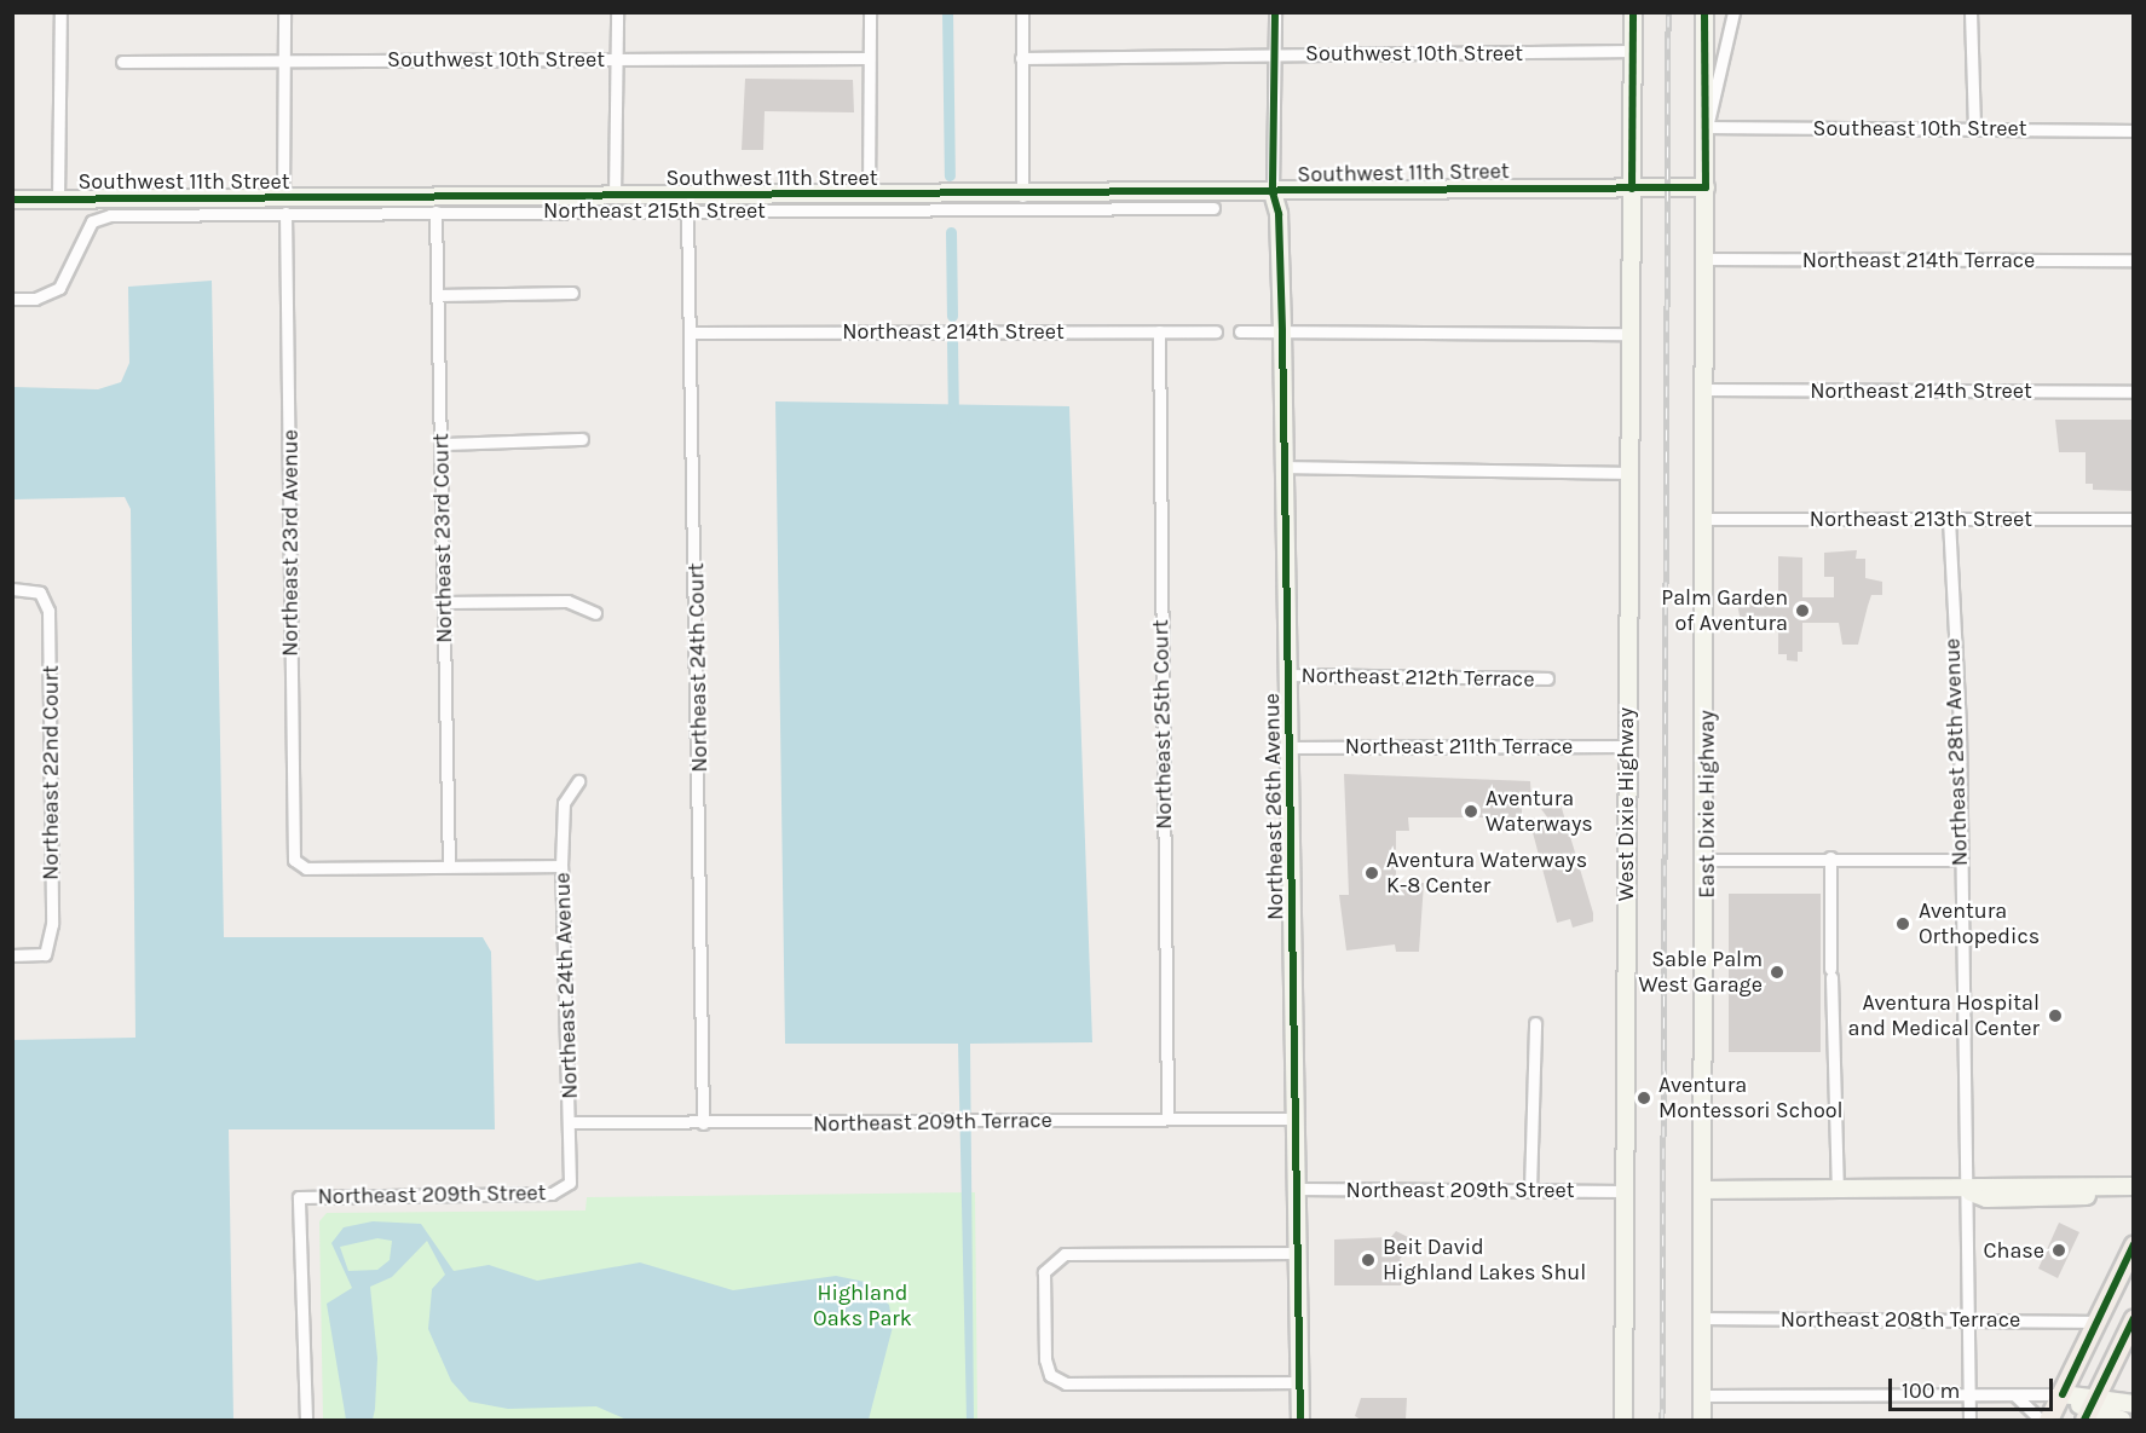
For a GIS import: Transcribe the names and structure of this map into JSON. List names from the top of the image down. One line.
{"streets":{"street":["Southwest 10th Street","Southeast 10th Street","Southwest 11th Street","Northeast 215th Street","Northeast 214th Terrace","Northeast 214th Street","Northeast 213th Street","Northeast 23rd Court","Northeast 23rd Avenue","Northeast 24th Court","Northeast 212th Terrace","Northeast 25th Court","Northeast 211th Terrace","Northeast 28th Avenue","Northeast 22nd Court","West Dixie Highway","East Dixie Highway","Northeast 26th Avenue","Northeast 24th Avenue","Northeast 209th Terrace","Northeast 209th Street","Northeast 208th Terrace"]},"crossings":[["Southwest 10th Street","Northeast 23rd Avenue"],["Southwest 10th Street","West Dixie Highway"],["Southeast 10th Street","East Dixie Highway"],["Southwest 11th Street","Northeast 215th Street"],["Southwest 11th Street","Northeast 23rd Avenue"],["Southwest 11th Street","West Dixie Highway"],["Southwest 11th Street","East Dixie Highway"],["Southwest 11th Street","Northeast 26th Avenue"],["Northeast 215th Street","Northeast 23rd Court"],["Northeast 215th Street","Northeast 23rd Avenue"],["Northeast 215th Street","Northeast 24th Court"],["Northeast 214th Terrace","East Dixie Highway"],["Northeast 214th Street","Northeast 24th Court"],["Northeast 214th Street","Northeast 25th Court"],["Northeast 214th Street","East Dixie Highway"],["Northeast 213th Street","Northeast 28th Avenue"],["Northeast 213th Street","East Dixie Highway"],["Northeast 23rd Court","Northeast 23rd Avenue"],["Northeast 24th Court","Northeast 209th Terrace"],["Northeast 212th Terrace","Northeast 26th Avenue"],["Northeast 25th Court","Northeast 209th Terrace"],["Northeast 211th Terrace","West Dixie Highway"],["Northeast 211th Terrace","Northeast 26th Avenue"],["Northeast 28th Avenue","Northeast 208th Terrace"],["West Dixie Highway","Northeast 209th Street"],["East Dixie Highway","Northeast 208th Terrace"],["Northeast 26th Avenue","Northeast 209th Terrace"],["Northeast 26th Avenue","Northeast 209th Street"],["Northeast 24th Avenue","Northeast 209th Terrace"],["Northeast 24th Avenue","Northeast 209th Street"]],"parks":["Highland Oaks Park"],"places":["Palm Garden of Aventura","Aventura Waterways","Aventura Waterways K-8 Center","Aventura Orthopedics","Sable Palm West Garage","Aventura Hospital and Medical Center","Aventura Montessori School","Chase","Beit David Highland Lakes Shul"],"scale_bar":"100 m"}
